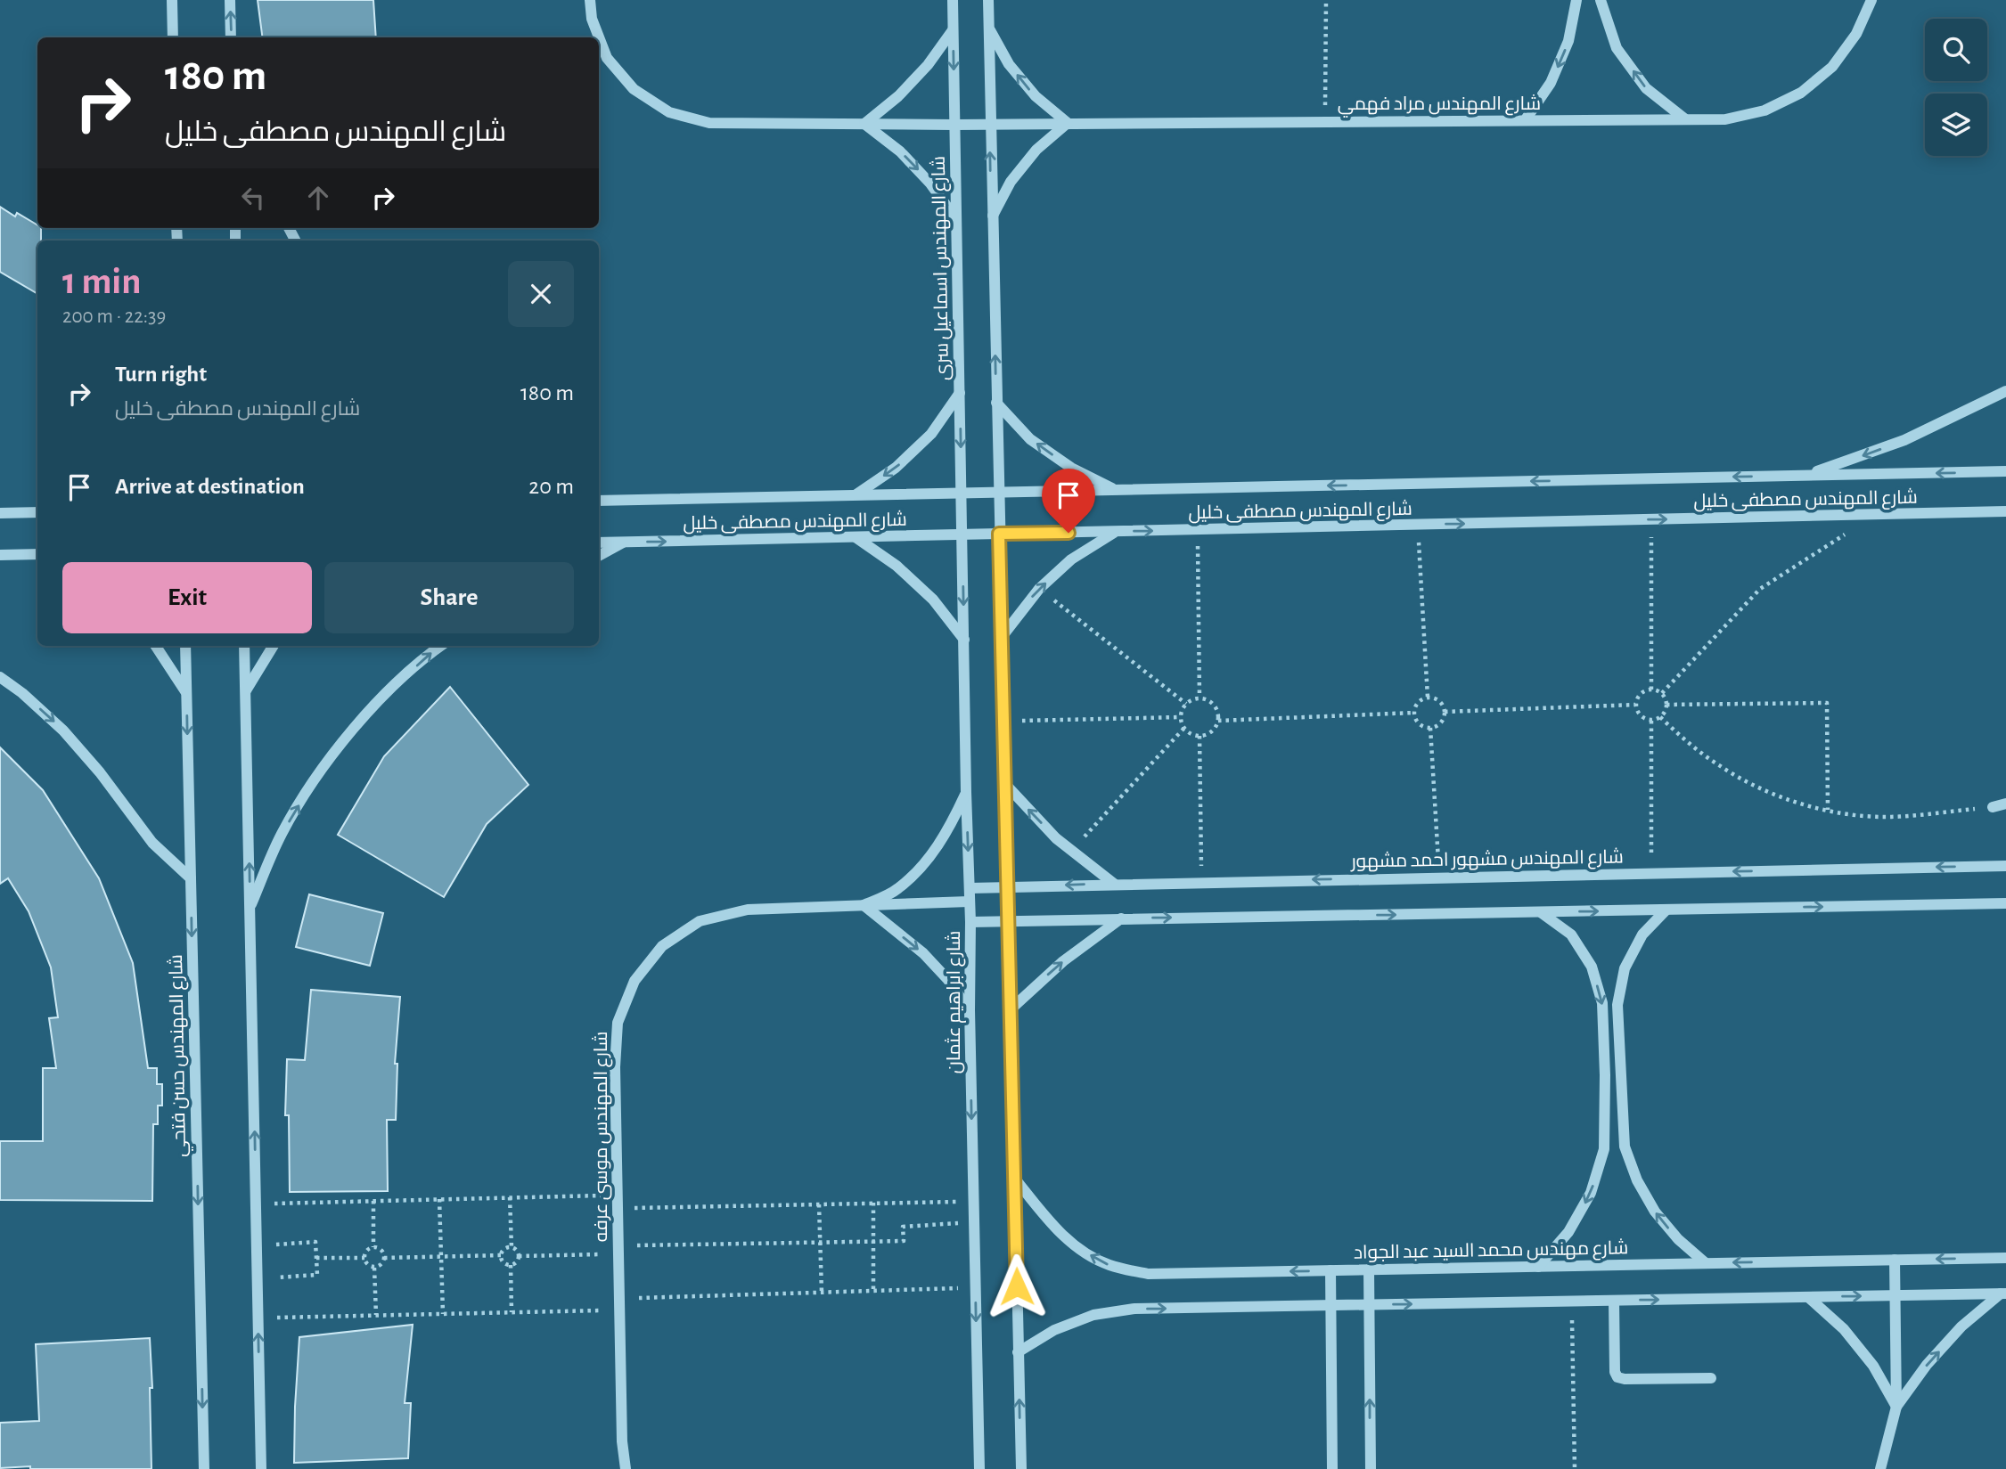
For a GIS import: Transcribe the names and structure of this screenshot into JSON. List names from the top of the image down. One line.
{"streets":{"street":["شارع المهندس مراد فهمي","شارع المهندس اسماعيل سرى","شارع المهندس مصطفى خليل","شارع المهندس مشهور احمد مشهور","شارع ابراهيم عثمان","شارع المهندس حسن فتحي","شارع المهندس موسى عرفه","شارع مهندس محمد السيد عبد الجواد"]},"crossings":[["شارع المهندس مراد فهمي","شارع المهندس اسماعيل سرى"],["شارع المهندس اسماعيل سرى","شارع المهندس مصطفى خليل"],["شارع المهندس اسماعيل سرى","شارع ابراهيم عثمان"],["شارع المهندس مصطفى خليل","شارع ابراهيم عثمان"],["شارع المهندس مشهور احمد مشهور","شارع ابراهيم عثمان"],["شارع ابراهيم عثمان","شارع المهندس موسى عرفه"]],"page":{"turn":["180 m","شارع المهندس مصطفى خليل"],"heading":["1 min","200 m · 22:39"],"list":[{"name":"Turn right","note":"شارع المهندس مصطفى خليل","value":"180 m"},{"name":"Arrive at destination","value":"20 m"}],"buttons":["Exit","Share"]}}
